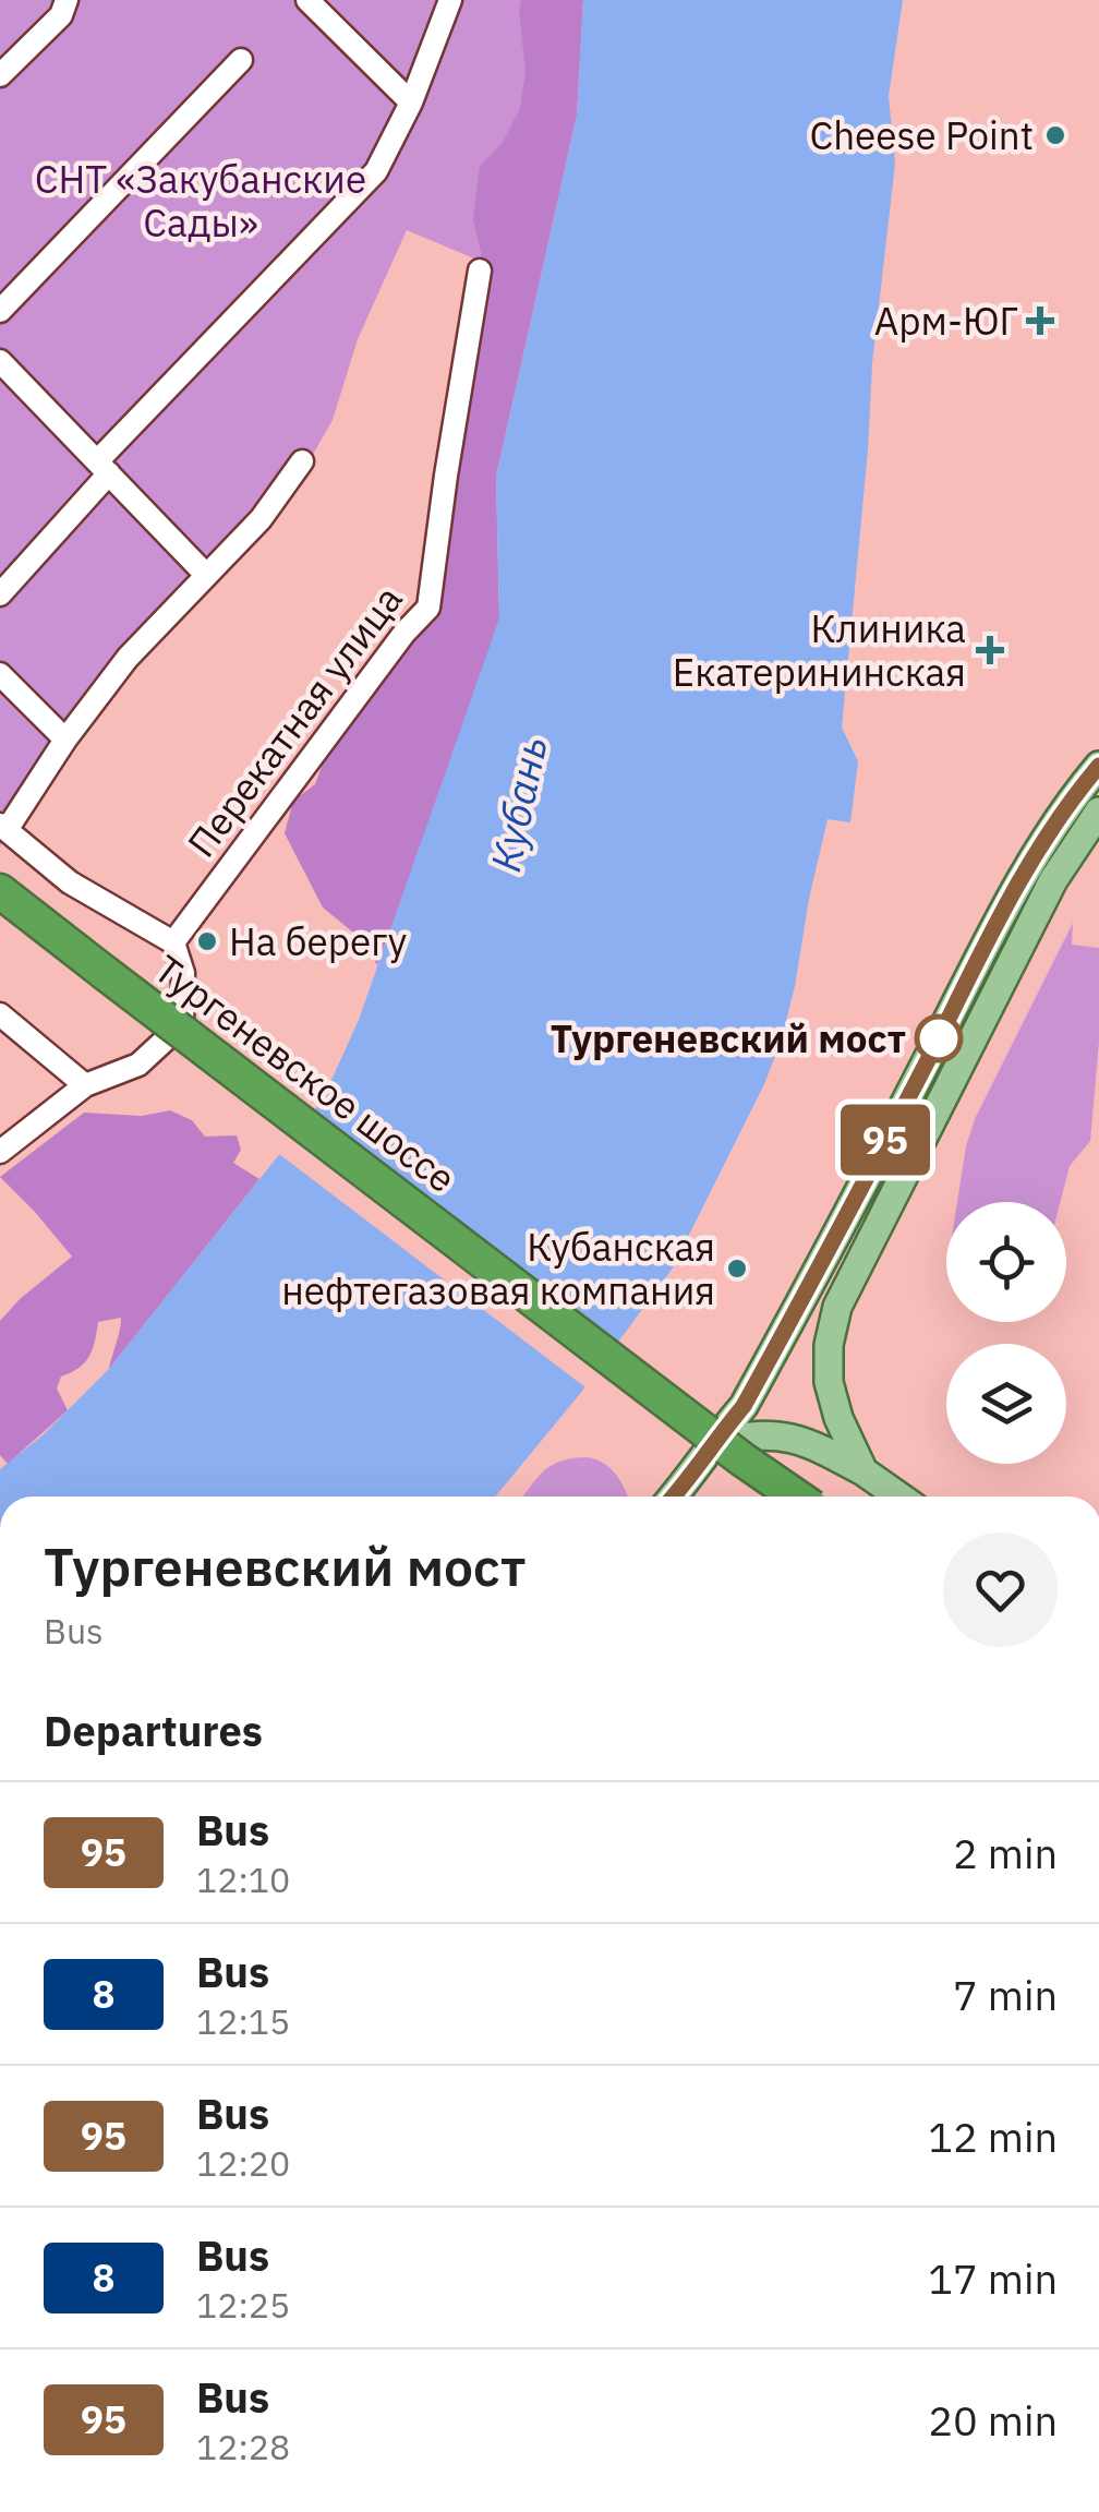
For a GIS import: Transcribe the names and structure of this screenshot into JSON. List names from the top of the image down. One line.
{"streets":{"highway":["Тургеневское шоссе"],"street":["Перекатная улица"]},"water":["Кубань"],"parks":["СНТ «Закубанские Сады»"],"places":{"other":["Cheese Point","На берегу","Тургеневский мост","Кубанская нефтегазовая компания"],"health":["Арм-ЮГ","Клиника Екатерининская"]},"lines":["bus line 95"],"page":{"on_map":"95","heading":[["Тургеневский мост","Bus"],"Departures"],"list":[{"mark":"95","name":"Bus","note":"12:10","value":"2 min"},{"mark":"8","name":"Bus","note":"12:15","value":"7 min"},{"mark":"95","name":"Bus","note":"12:20","value":"12 min"},{"mark":"8","name":"Bus","note":"12:25","value":"17 min"},{"mark":"95","name":"Bus","note":"12:28","value":"20 min"}]}}
